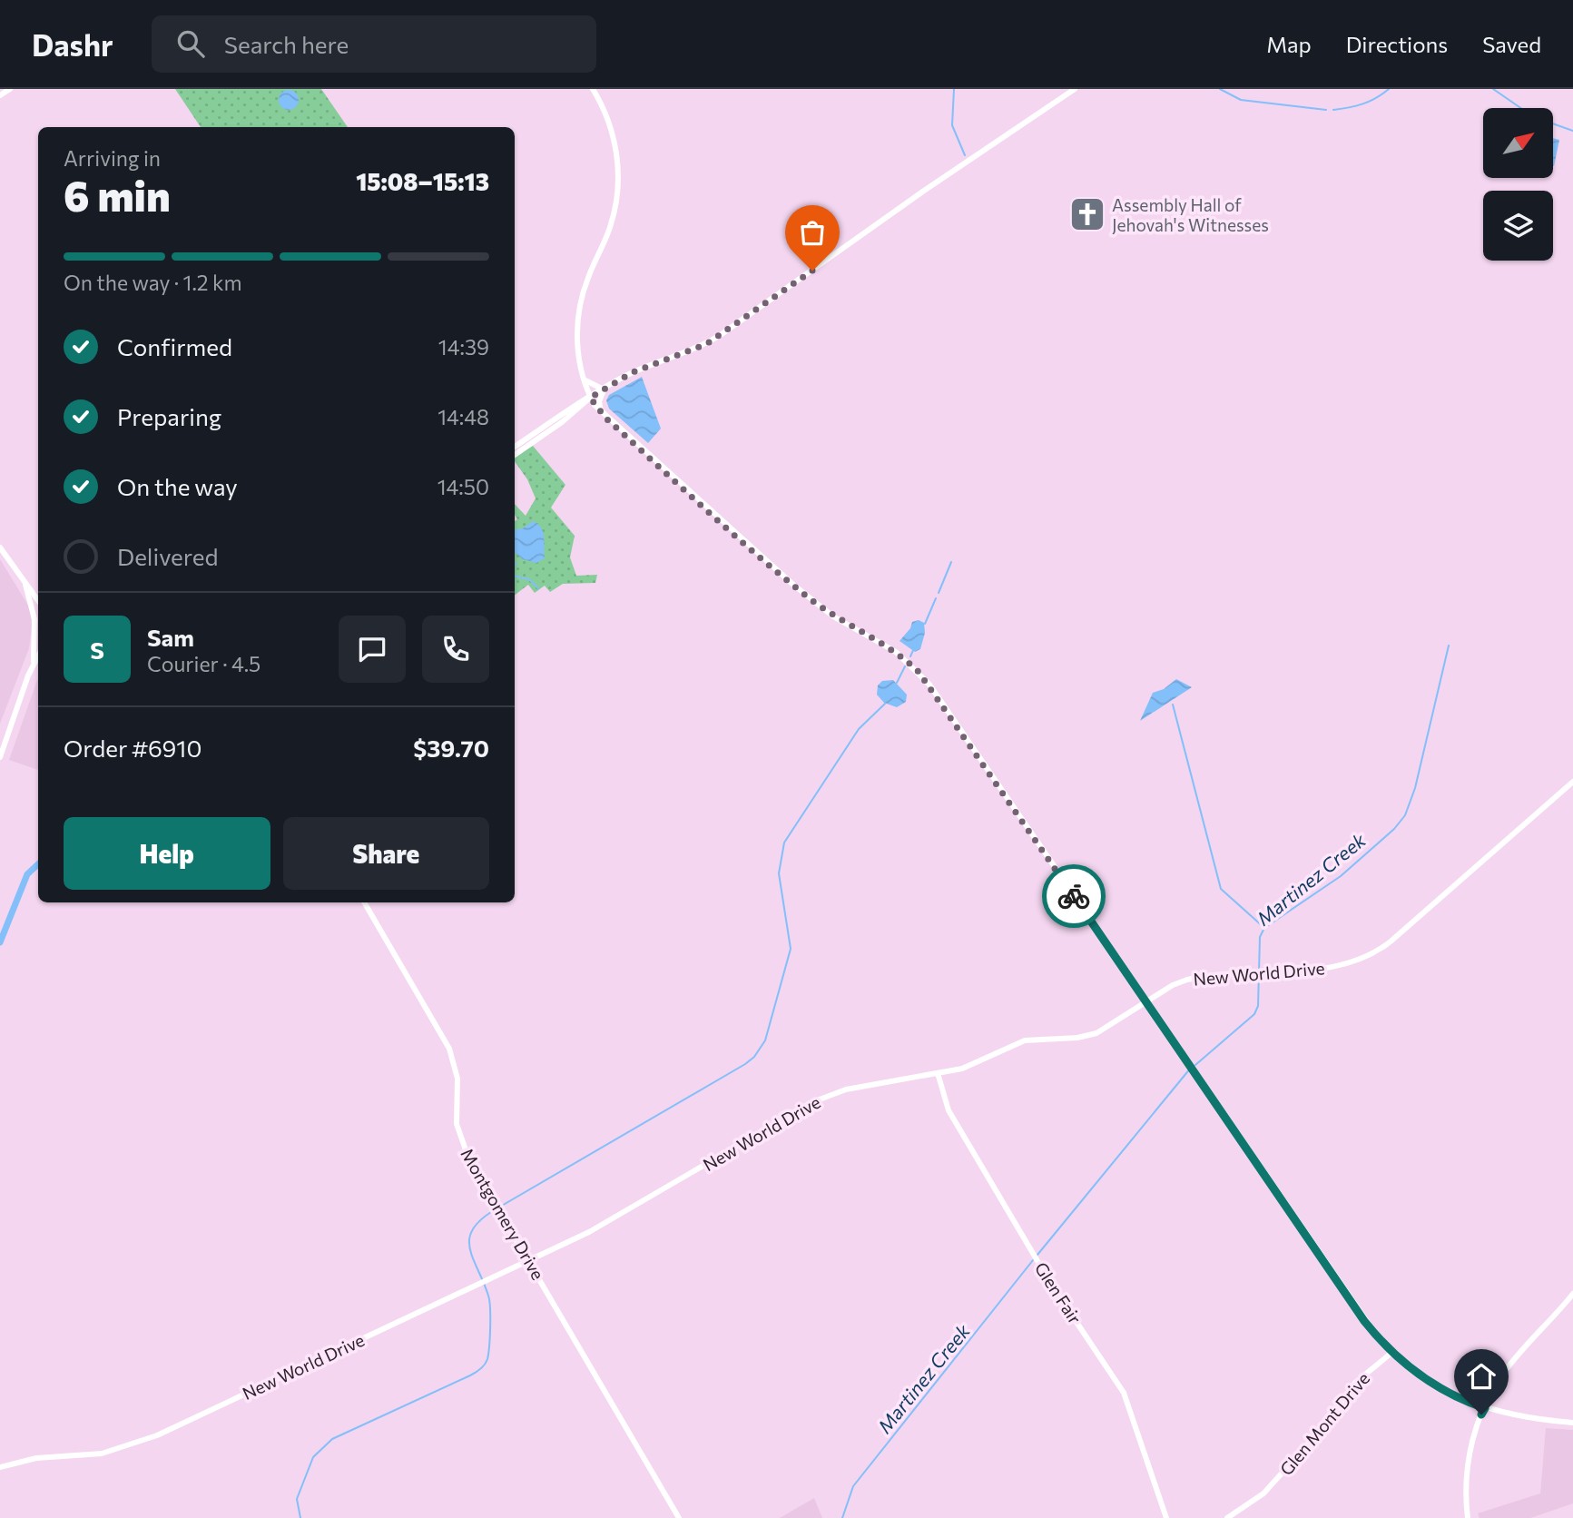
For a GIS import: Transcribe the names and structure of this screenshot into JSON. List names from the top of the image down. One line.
{"streets":{"main road":["New World Drive","Montgomery Drive","Glen Fair","Glen Mont Drive"]},"crossings":[["New World Drive","Montgomery Drive"],["New World Drive","Glen Fair"]],"water":["Martinez Creek"],"places":{"church":["Assembly Hall of Jehovah's Witnesses"]},"north":"top right","page":{"header":"Dashr","search":"Search here","nav":["Map","Directions","Saved"],"heading":["6 min","Arriving in","15:08–15:13"],"panel":["Sam","Courier · 4.5","Order #6910","$39.70"],"bar":"On the way · 1.2 km","list":[["Confirmed","14:39"],["Preparing","14:48"],["On the way","14:50"],"Delivered"],"round":"S","buttons":["Help","Share"]}}
